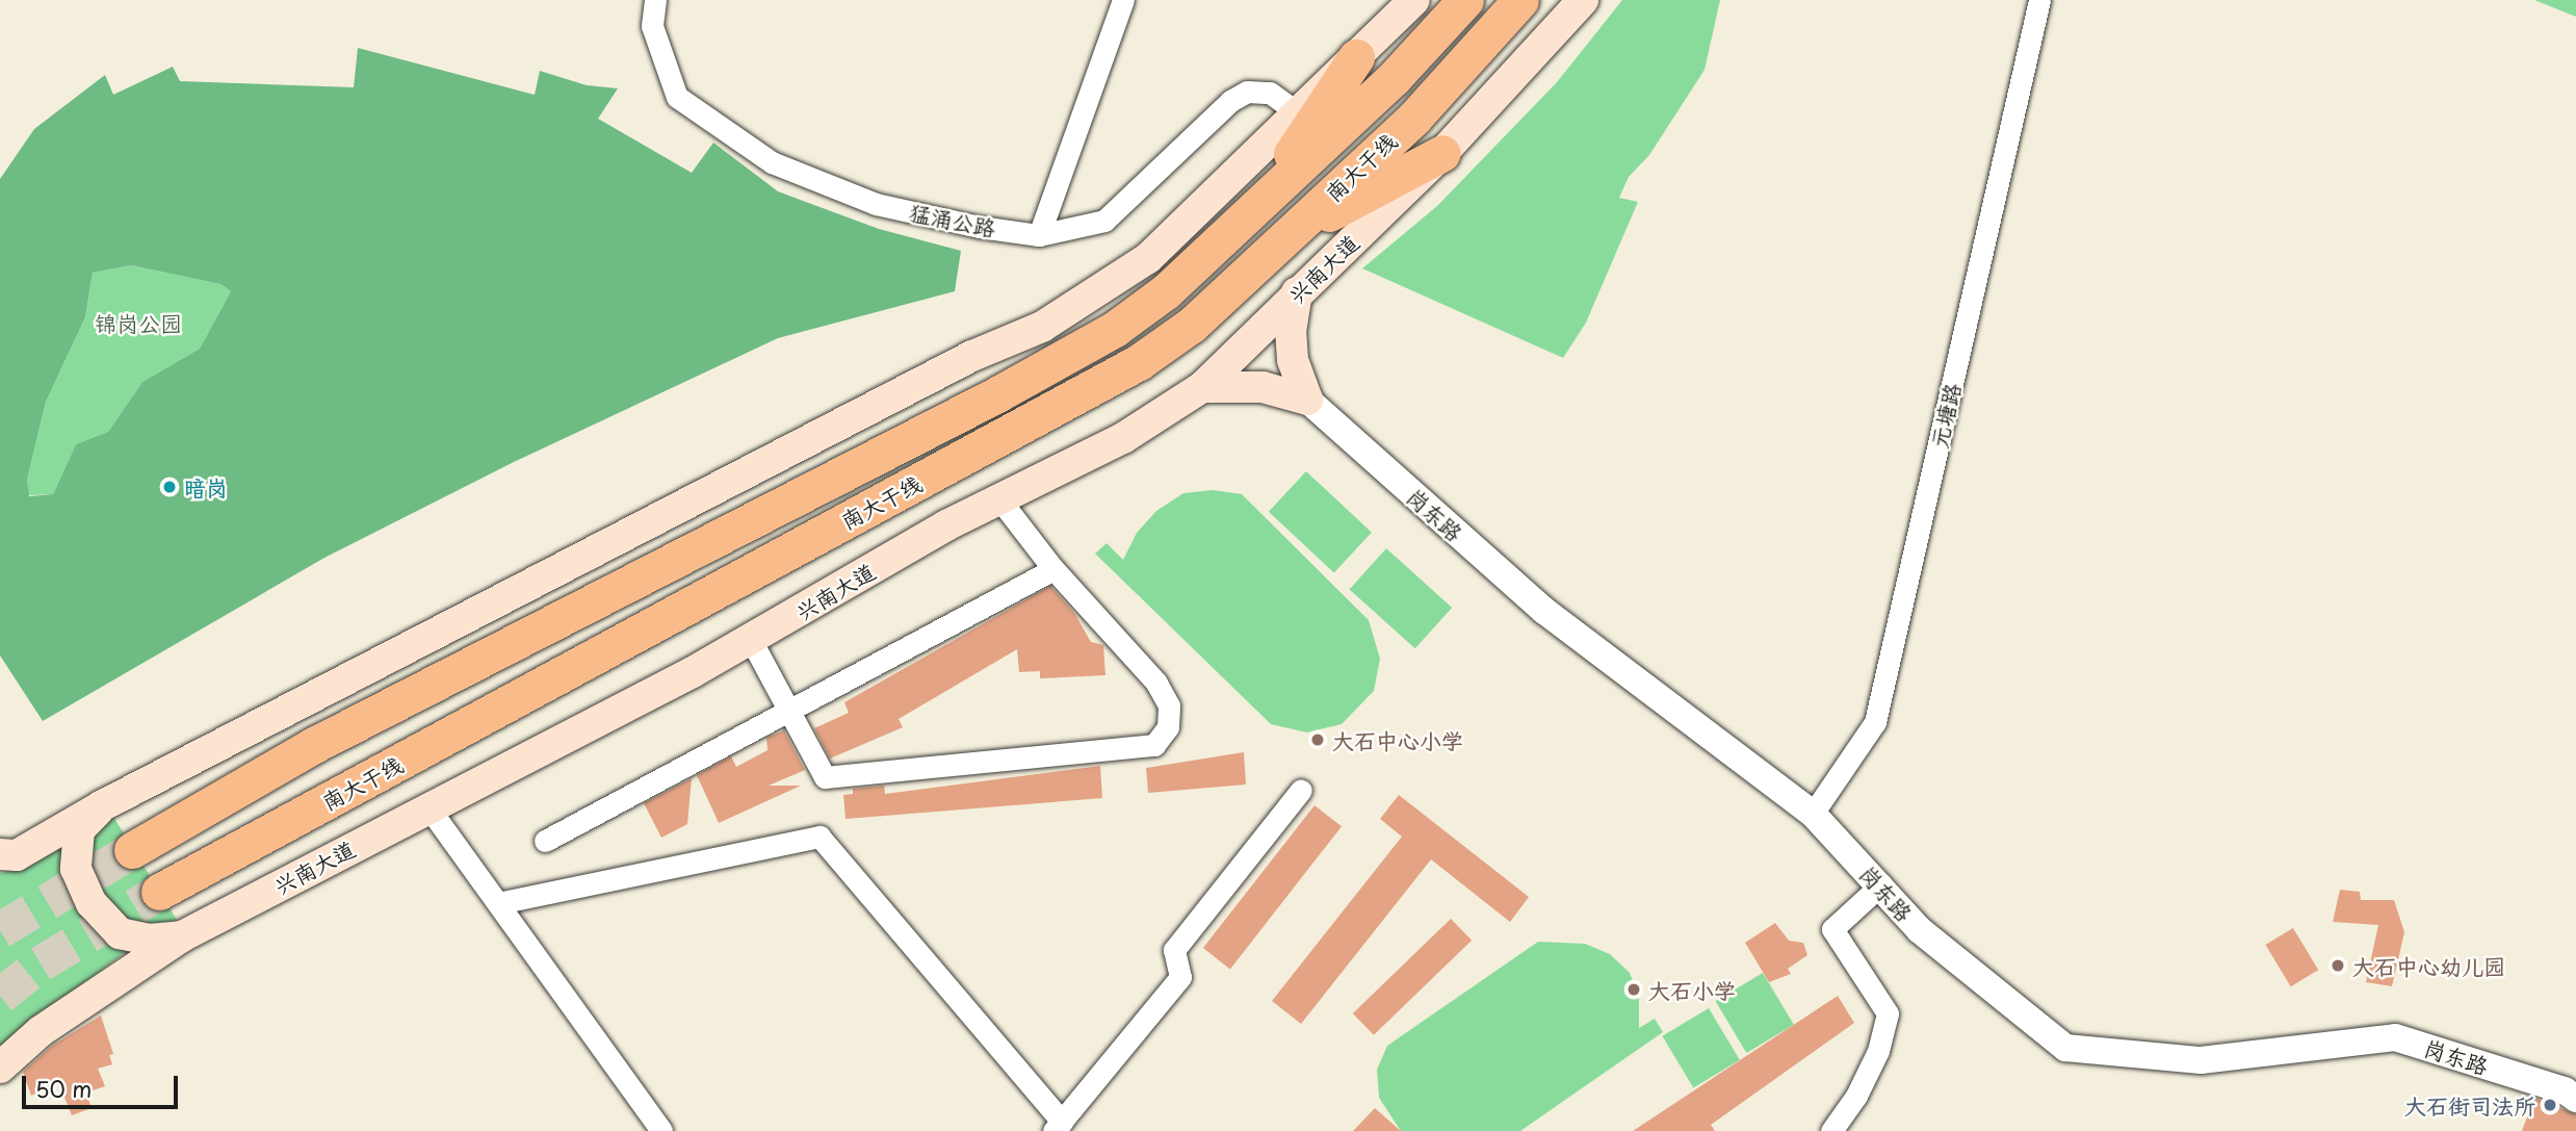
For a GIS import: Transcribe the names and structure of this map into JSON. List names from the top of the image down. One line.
{"streets":{"highway":["南大干线"],"main road":["兴南大道"],"street":["猛涌公路","元塘路","岗东路"]},"crossings":[["元塘路","岗东路"]],"parks":["锦岗公园"],"places":["暗岗","大石中心小学","大石中心幼儿园","大石小学","大石街司法所"],"scale_bar":"50 m"}
